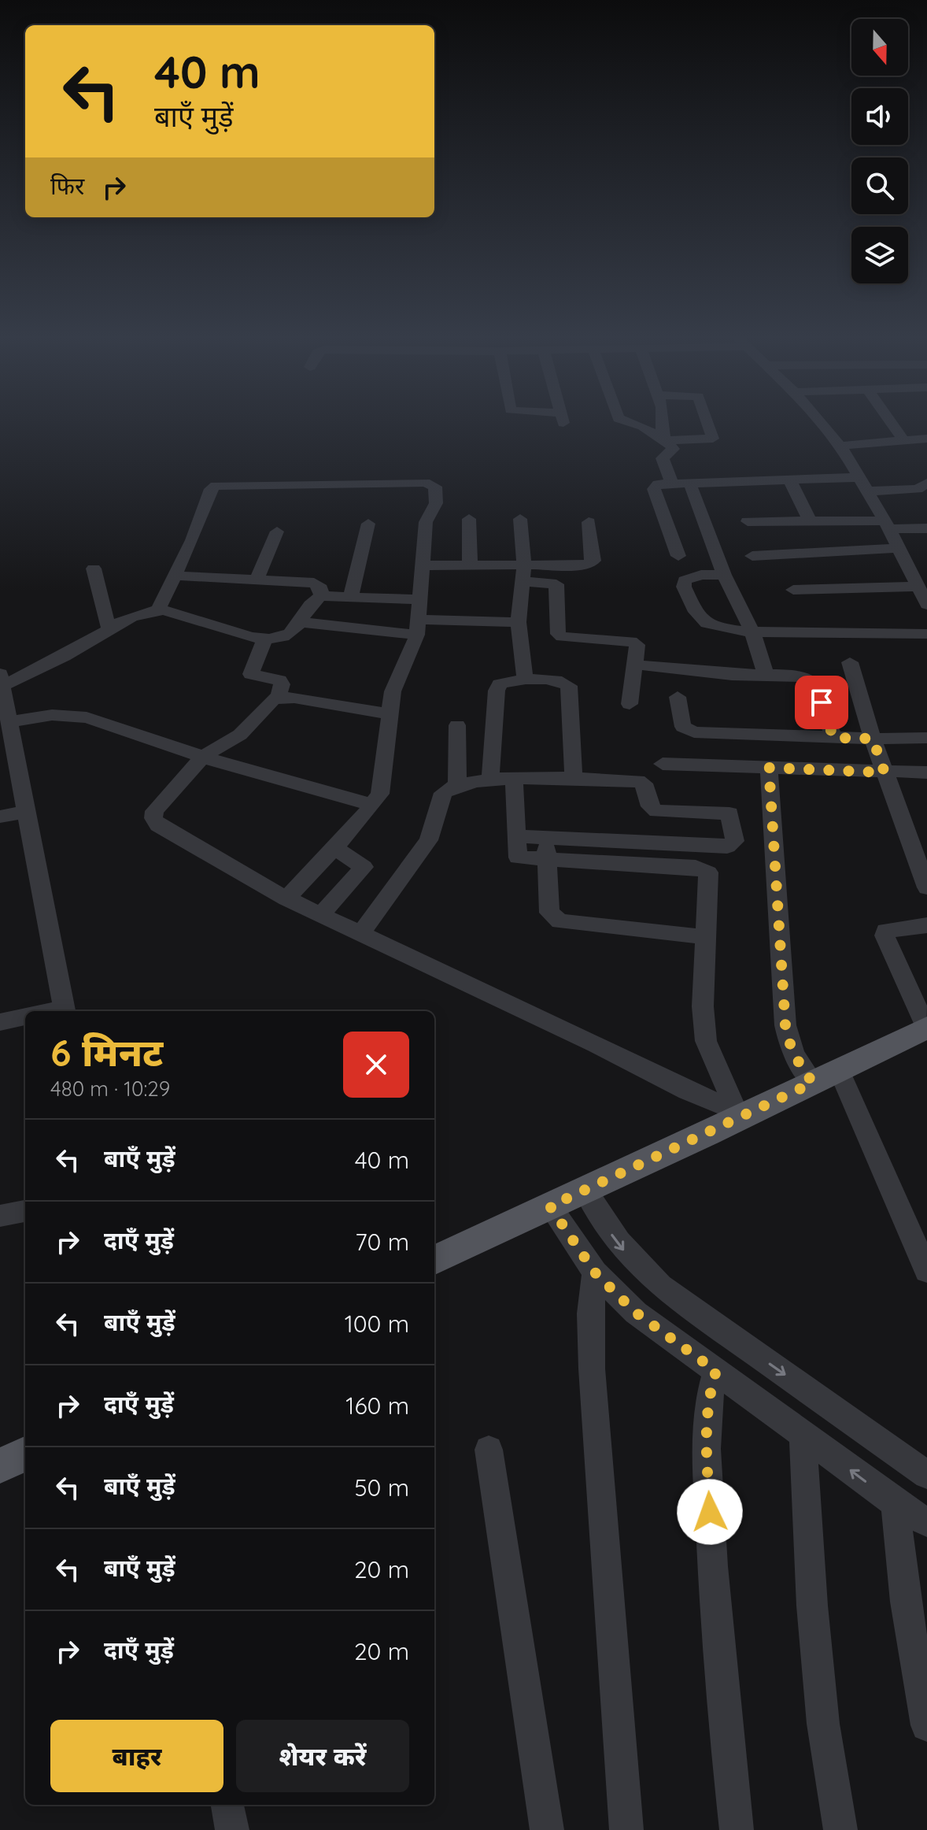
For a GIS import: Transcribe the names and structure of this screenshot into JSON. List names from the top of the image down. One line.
{"north":"bottom","page":{"turn":["40 m","बाएँ मुड़ें"],"then":"फिर","heading":["6 मिनट","480 m · 10:29"],"list":[{"name":"बाएँ मुड़ें","value":"40 m"},{"name":"दाएँ मुड़ें","value":"70 m"},{"name":"बाएँ मुड़ें","value":"100 m"},{"name":"दाएँ मुड़ें","value":"160 m"},{"name":"बाएँ मुड़ें","value":"50 m"},{"name":"बाएँ मुड़ें","value":"20 m"},{"name":"दाएँ मुड़ें","value":"20 m"}],"buttons":["बाहर","शेयर करें"]}}
